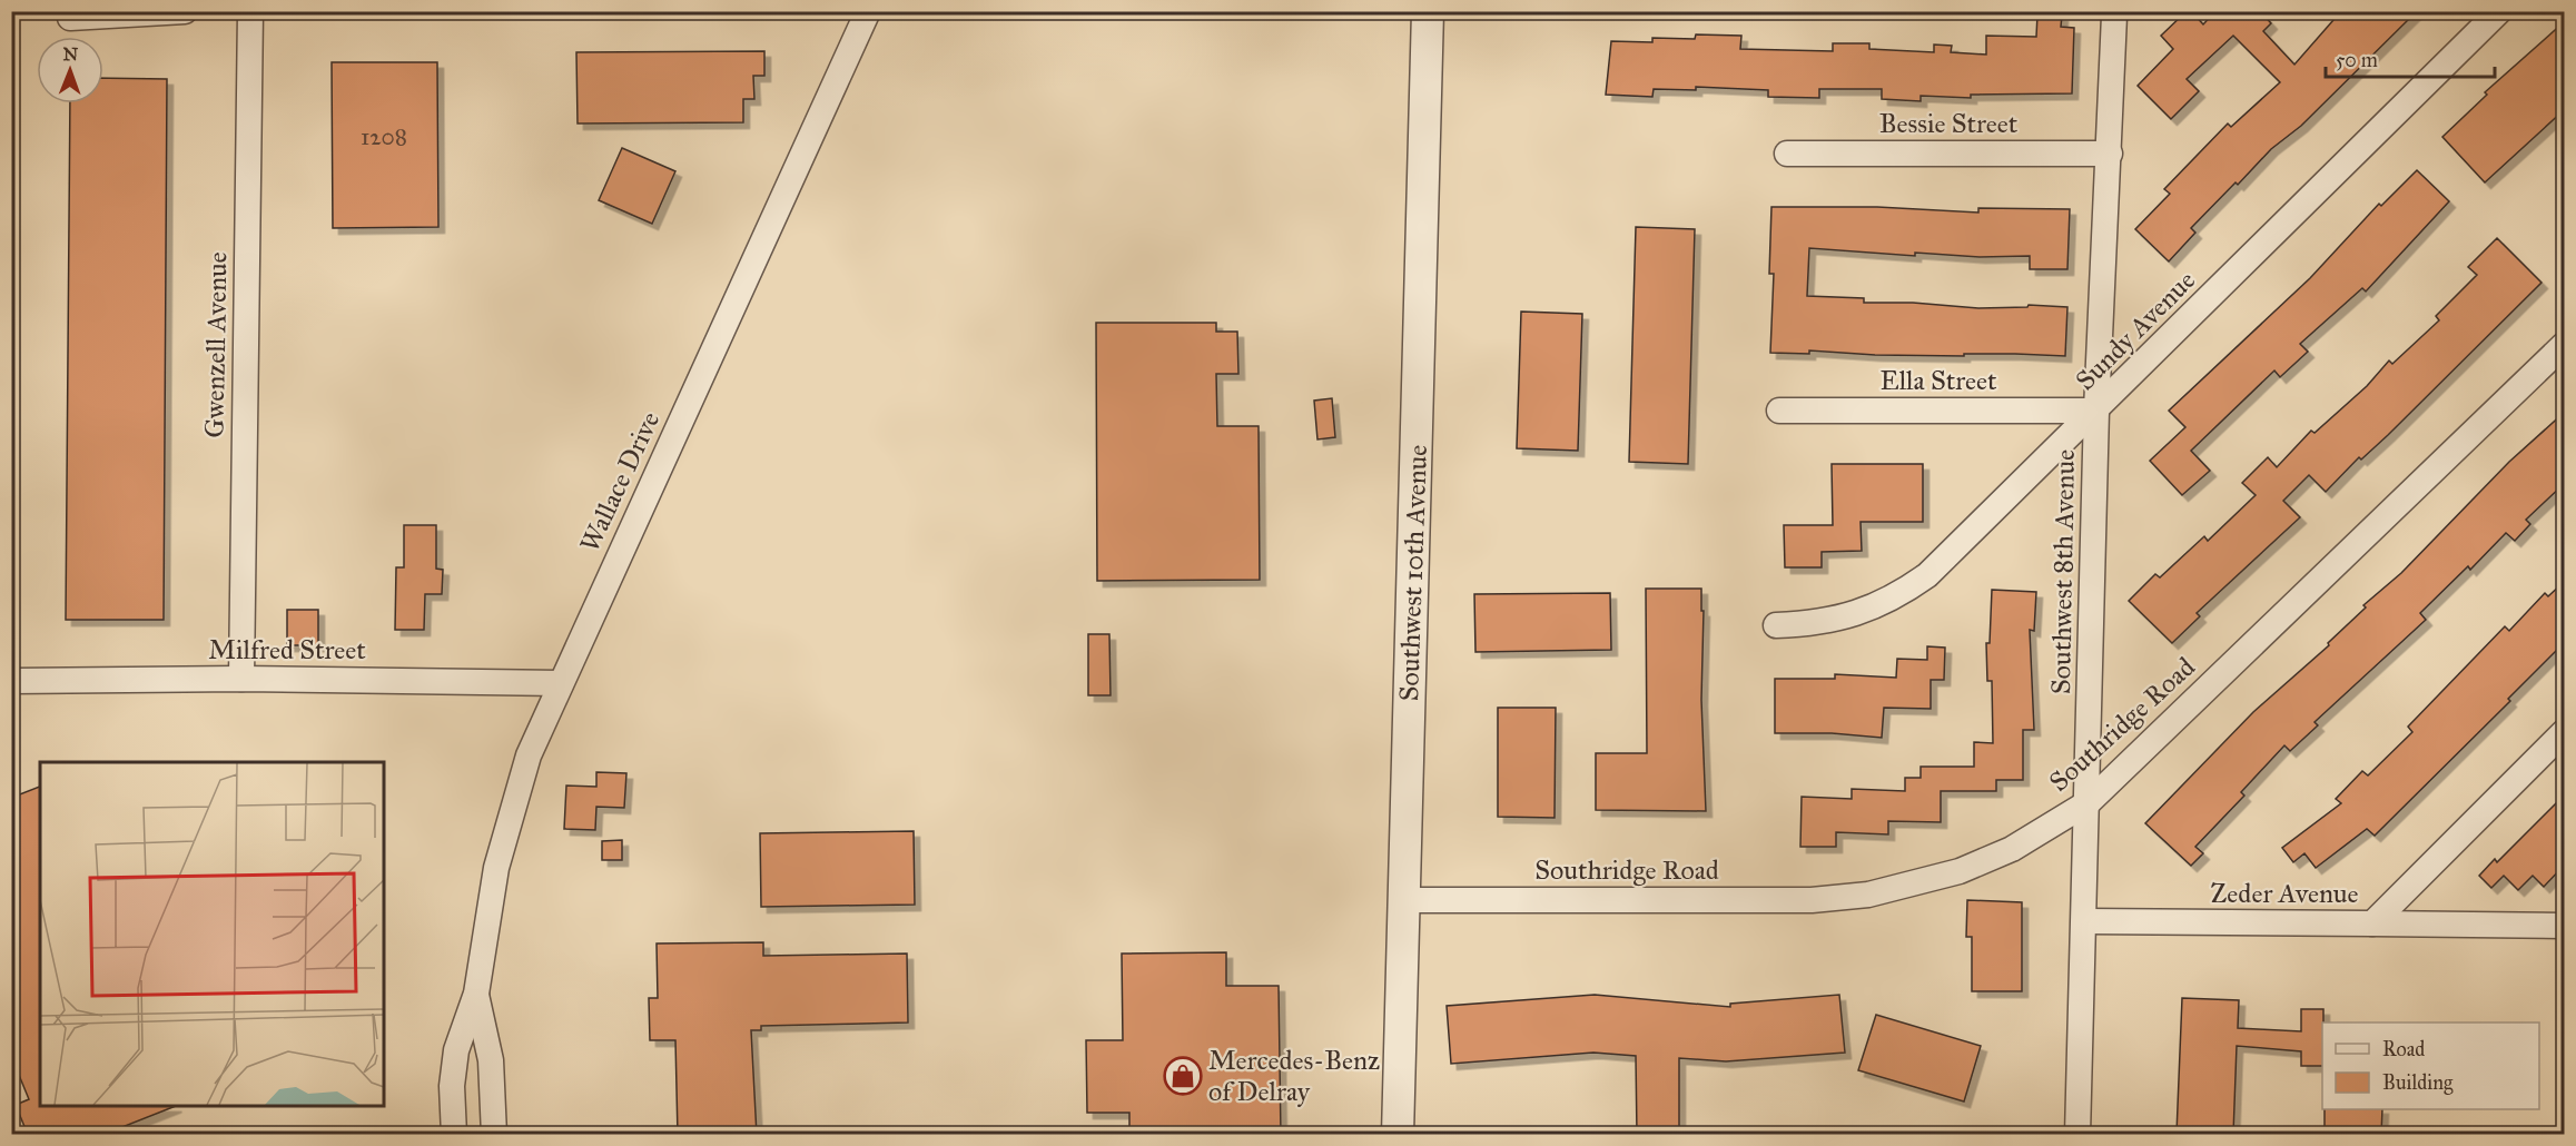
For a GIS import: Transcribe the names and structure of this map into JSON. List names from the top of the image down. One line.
{"streets":{"street":["Bessie Street","Sundy Avenue","Gwenzell Avenue","Ella Street","Wallace Drive","Southwest 8th Avenue","Southwest 10th Avenue","Milfred Street","Southridge Road","Zeder Avenue"]},"crossings":[["Bessie Street","Southwest 8th Avenue"],["Sundy Avenue","Ella Street"],["Sundy Avenue","Southwest 8th Avenue"],["Gwenzell Avenue","Milfred Street"],["Ella Street","Southwest 8th Avenue"],["Wallace Drive","Milfred Street"],["Southwest 8th Avenue","Southridge Road"],["Southwest 8th Avenue","Zeder Avenue"],["Southwest 10th Avenue","Southridge Road"]],"places":{"shop":["Mercedes-Benz of Delray"]},"house_numbers":["1208"],"legend":["Road","Building"],"scale_bar":"50 m","north":"top"}
